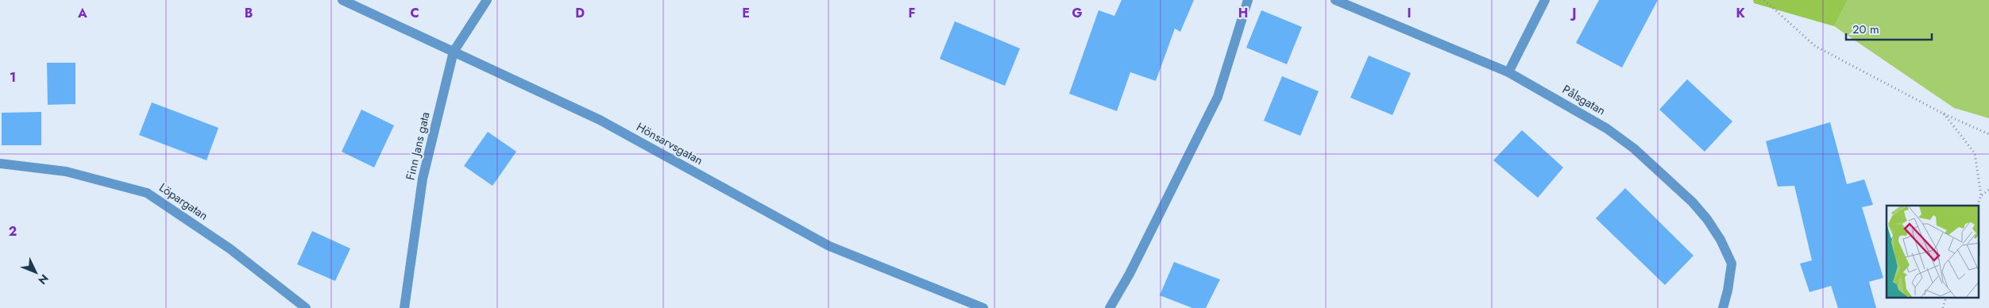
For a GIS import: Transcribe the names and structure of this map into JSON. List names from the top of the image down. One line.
{"streets":{"street":["Pålsgatan","Hönsarvsgatan","Finn Jans gata","Löpargatan"]},"crossings":[["Hönsarvsgatan","Finn Jans gata"]],"scale_bar":"20 m","north":"bottom right","grid":{"columns":["A","B","C","D","E","F","G","H","I","J","K"],"rows":["1","2"]}}
